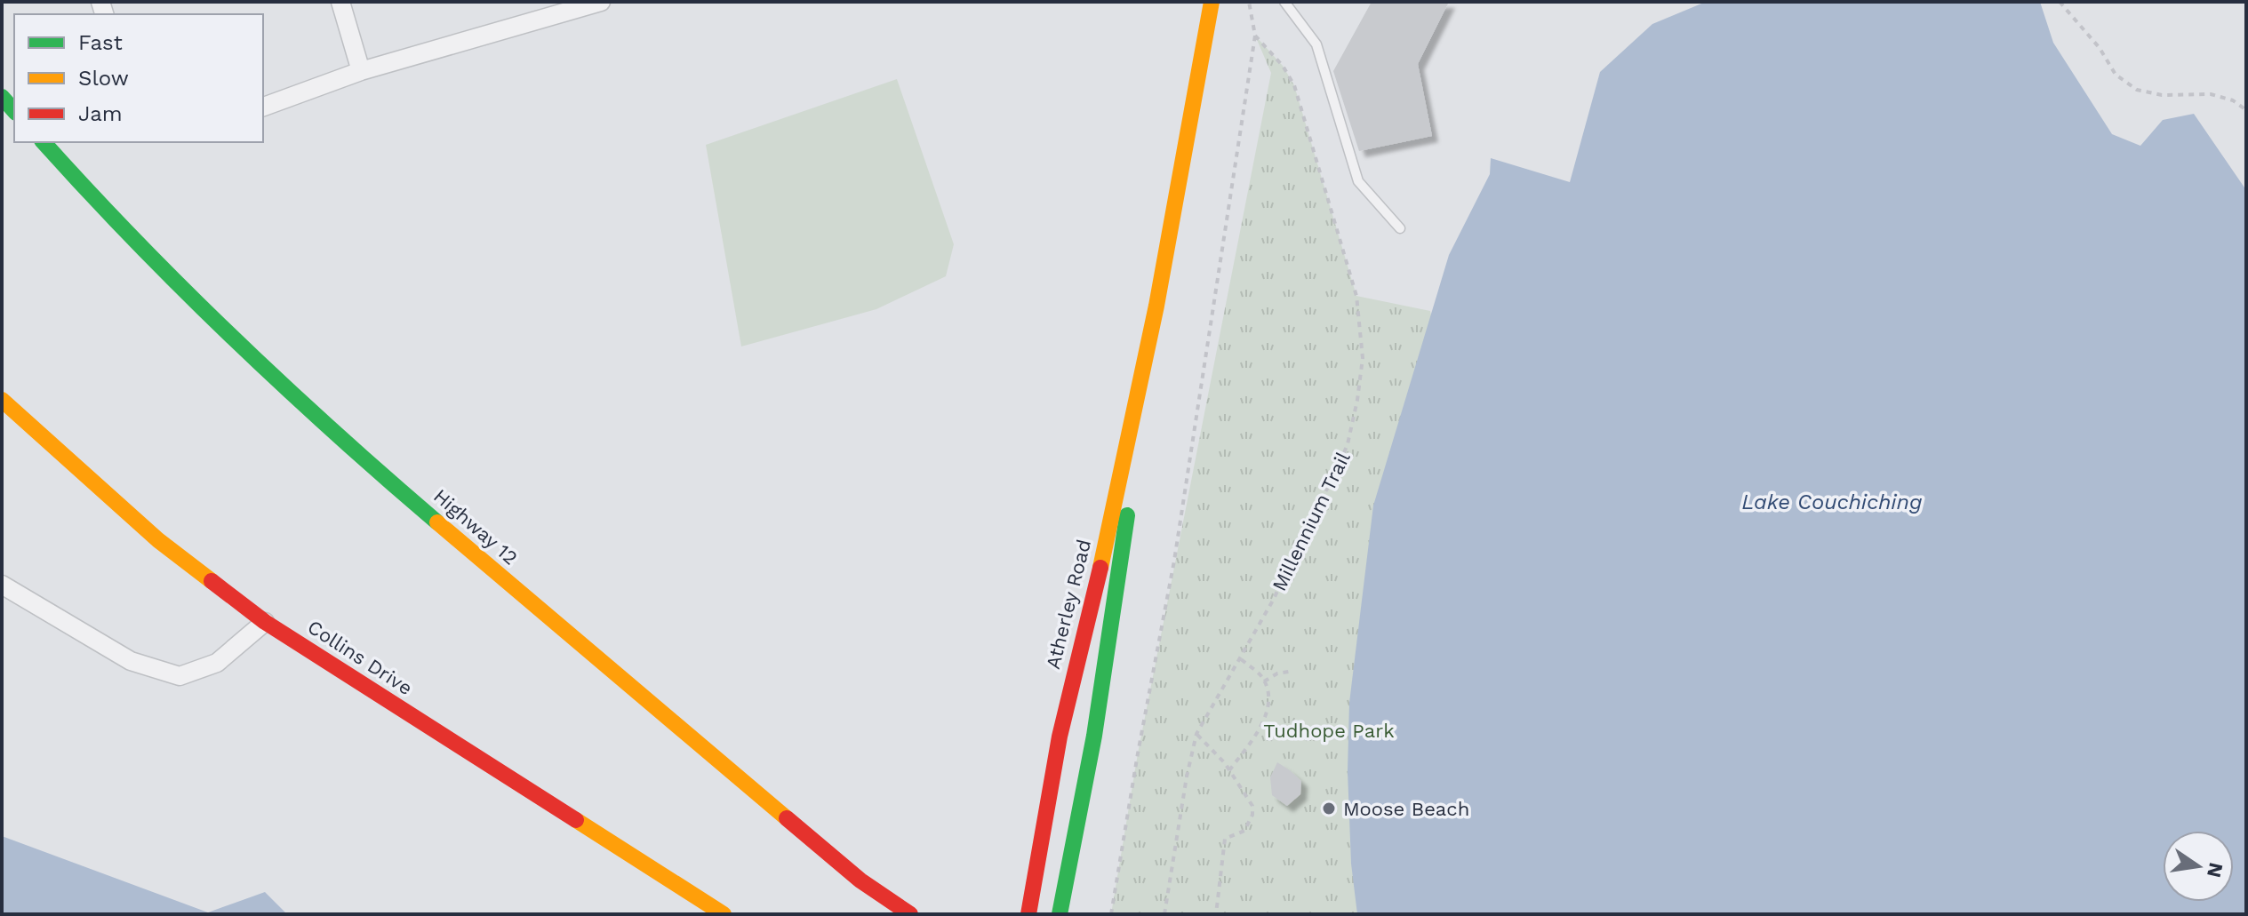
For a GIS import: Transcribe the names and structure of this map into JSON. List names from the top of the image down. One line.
{"streets":{"main road":["Highway 12","Atherley Road","Collins Drive"],"path":["Millennium Trail"]},"water":["Lake Couchiching"],"parks":["Tudhope Park"],"places":["Moose Beach"],"legend":["Fast","Slow","Jam"],"north":"right"}
